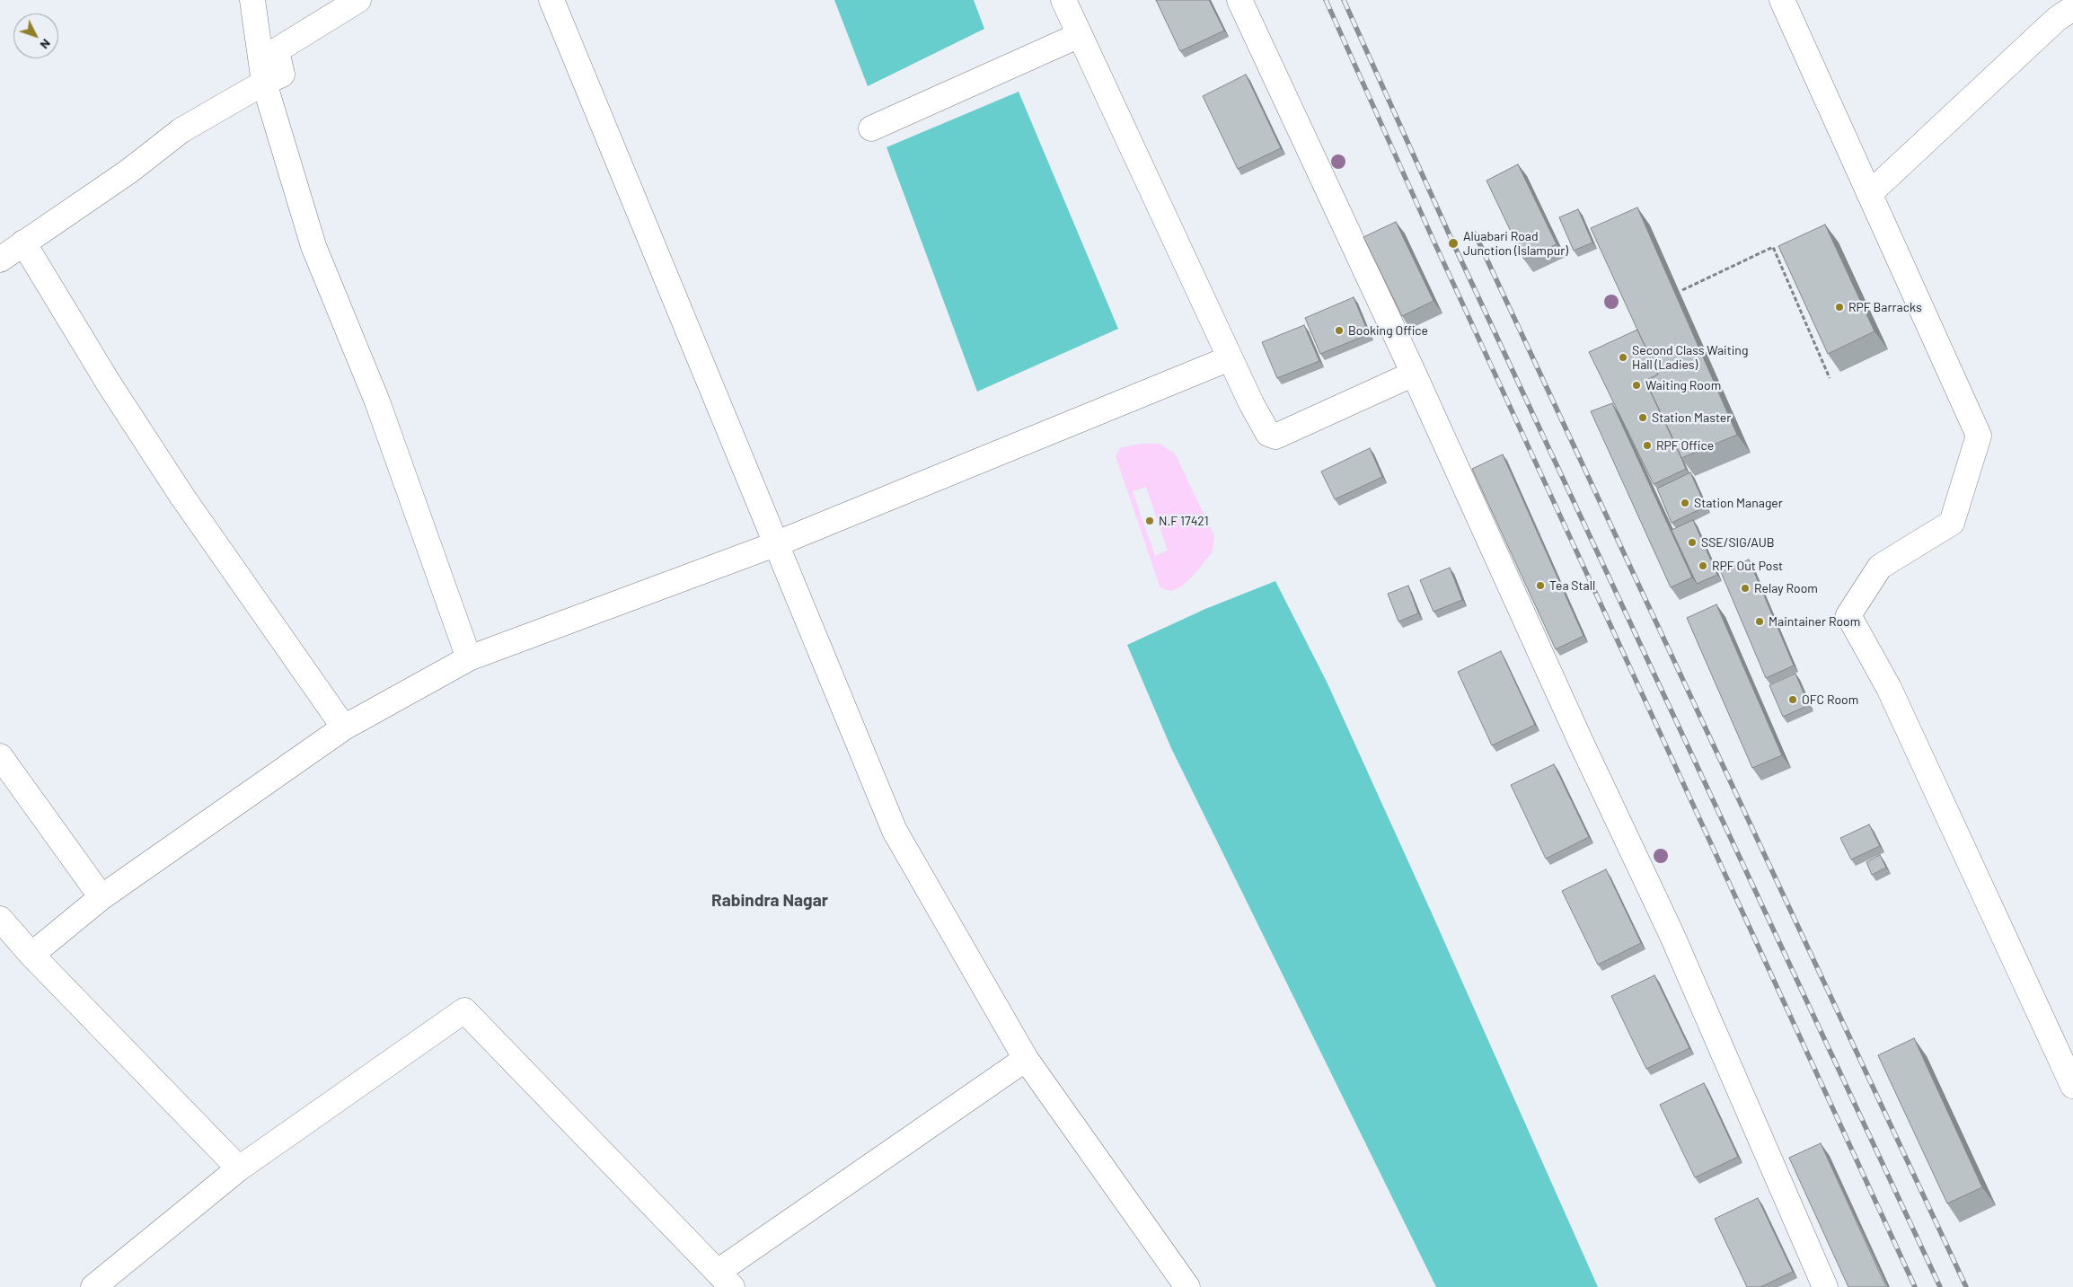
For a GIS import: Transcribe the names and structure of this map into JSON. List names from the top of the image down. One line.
{"districts":["Rabindra Nagar"],"places":["Aluabari Road Junction (Islampur)","RPF Barracks","Booking Office","Second Class Waiting Hall (Ladies)","Waiting Room","Station Master","RPF Office","Station Manager","N.F 17421","SSE/SIG/AUB","RPF Out Post","Tea Stall","Relay Room","Maintainer Room","OFC Room"],"north":"bottom right"}
